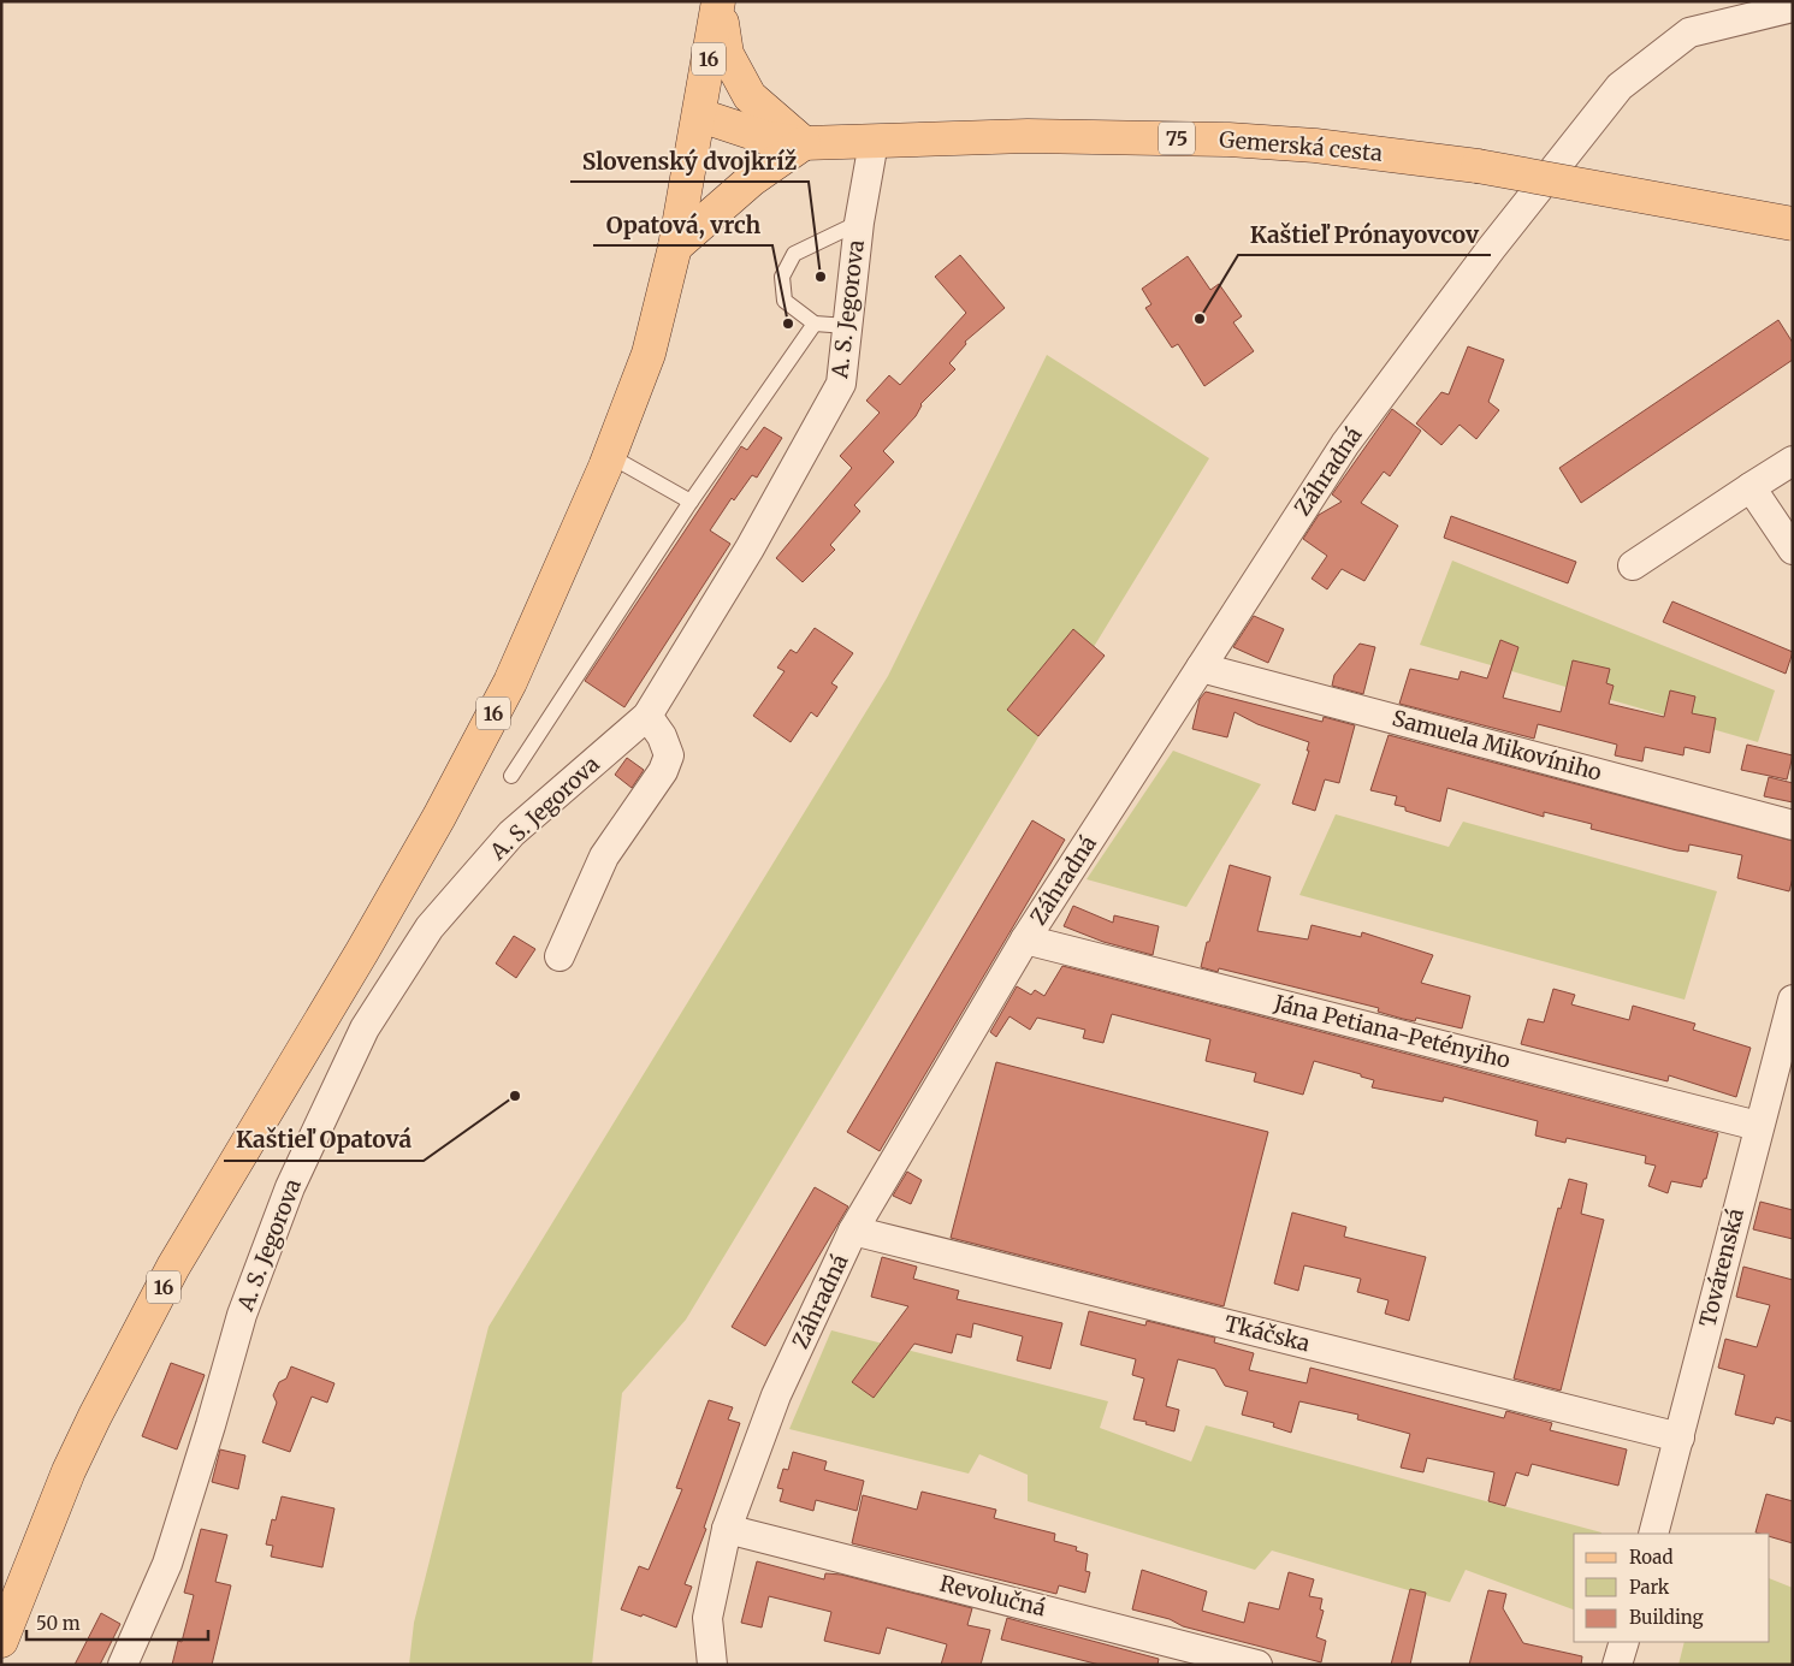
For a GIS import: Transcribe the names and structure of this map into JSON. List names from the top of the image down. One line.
{"streets":{"main road":["16","75","Gemerská cesta"],"street":["A. S. Jegorova","Záhradná","Samuela Mikovíniho","Jána Petiana-Petényiho","Továrenská","Tkáčska","Revolučná"]},"crossings":[["16","75"],["75","Gemerská cesta"],["Gemerská cesta","A. S. Jegorova"],["Záhradná","Samuela Mikovíniho"],["Záhradná","Jána Petiana-Petényiho"],["Záhradná","Tkáčska"],["Záhradná","Revolučná"],["Jána Petiana-Petényiho","Továrenská"],["Továrenská","Tkáčska"]],"places":["Slovenský dvojkríž","Kaštieľ Prónayovcov","Opatová, vrch","Kaštieľ Opatová"],"legend":["Road","Park","Building"],"scale_bar":"50 m"}
